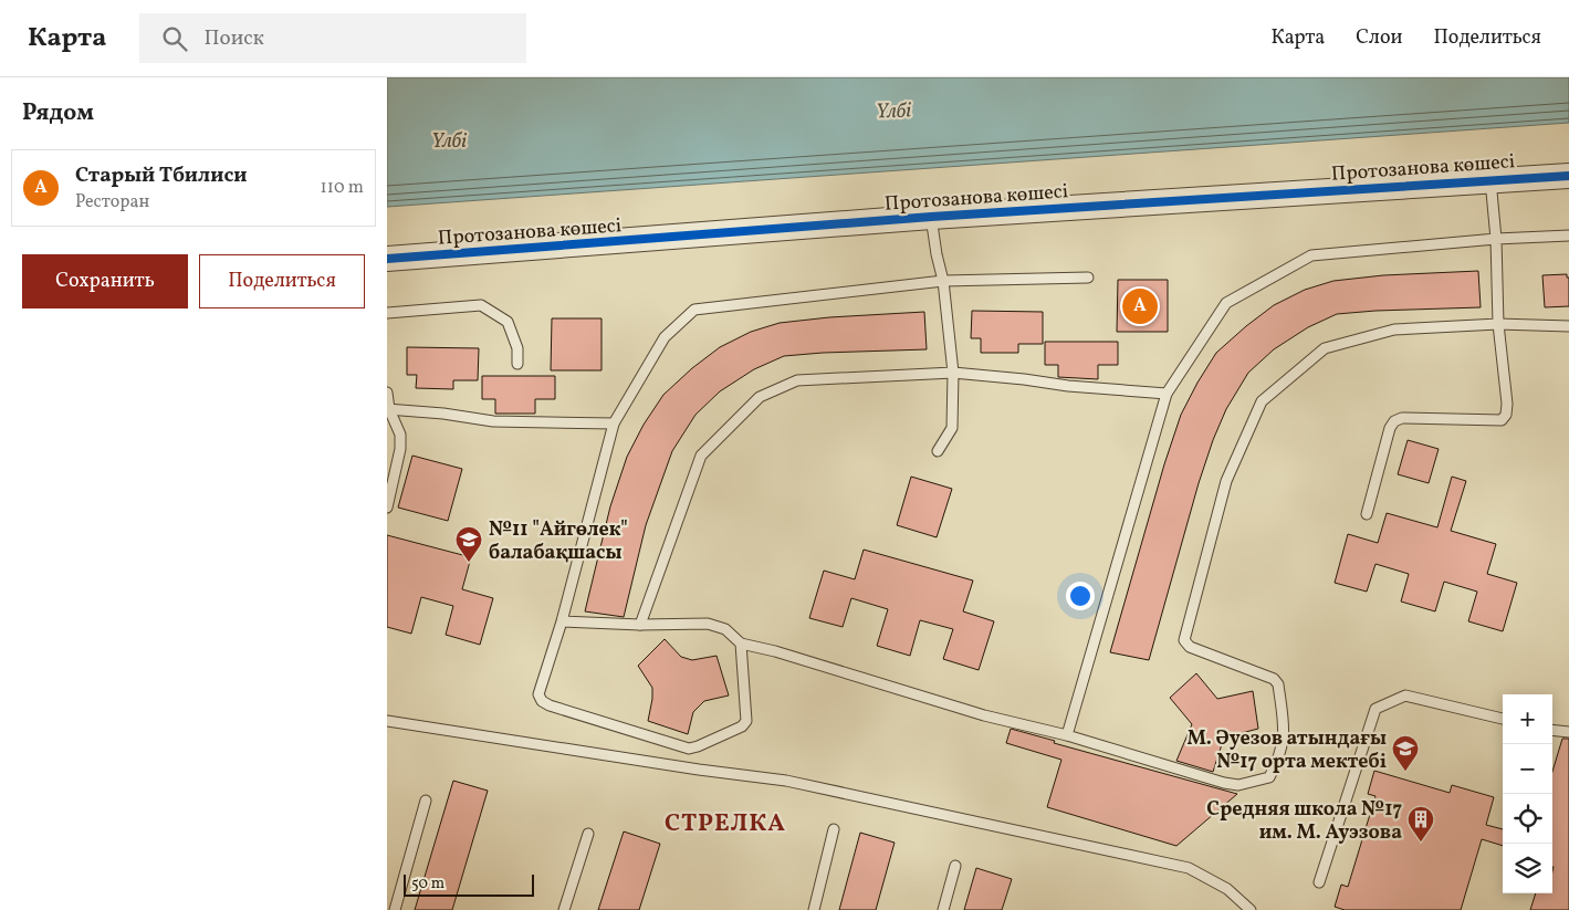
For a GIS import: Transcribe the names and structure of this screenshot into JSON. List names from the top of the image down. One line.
{"streets":{"street":["Протозанова көшесі"]},"districts":["СТРЕЛКА"],"water":["Үлбі"],"places":{"school or university":["№11 \"Айгөлек\" балабақшасы","М. Әуезов атындағы №17 орта мектебі"],"building":["Средняя школа №17 им. М. Ауэзова"]},"scale_bar":"50 m","page":{"header":"Карта","search":"Поиск","nav":["Карта","Слои","Поделиться"],"heading":"Рядом","list":[{"mark":"A","name":"Старый Тбилиси","note":"Ресторан","value":"110 m"}],"buttons":["Сохранить","Поделиться"],"pins":"A","map_buttons":["+","−"],"scale":"50 m"}}
